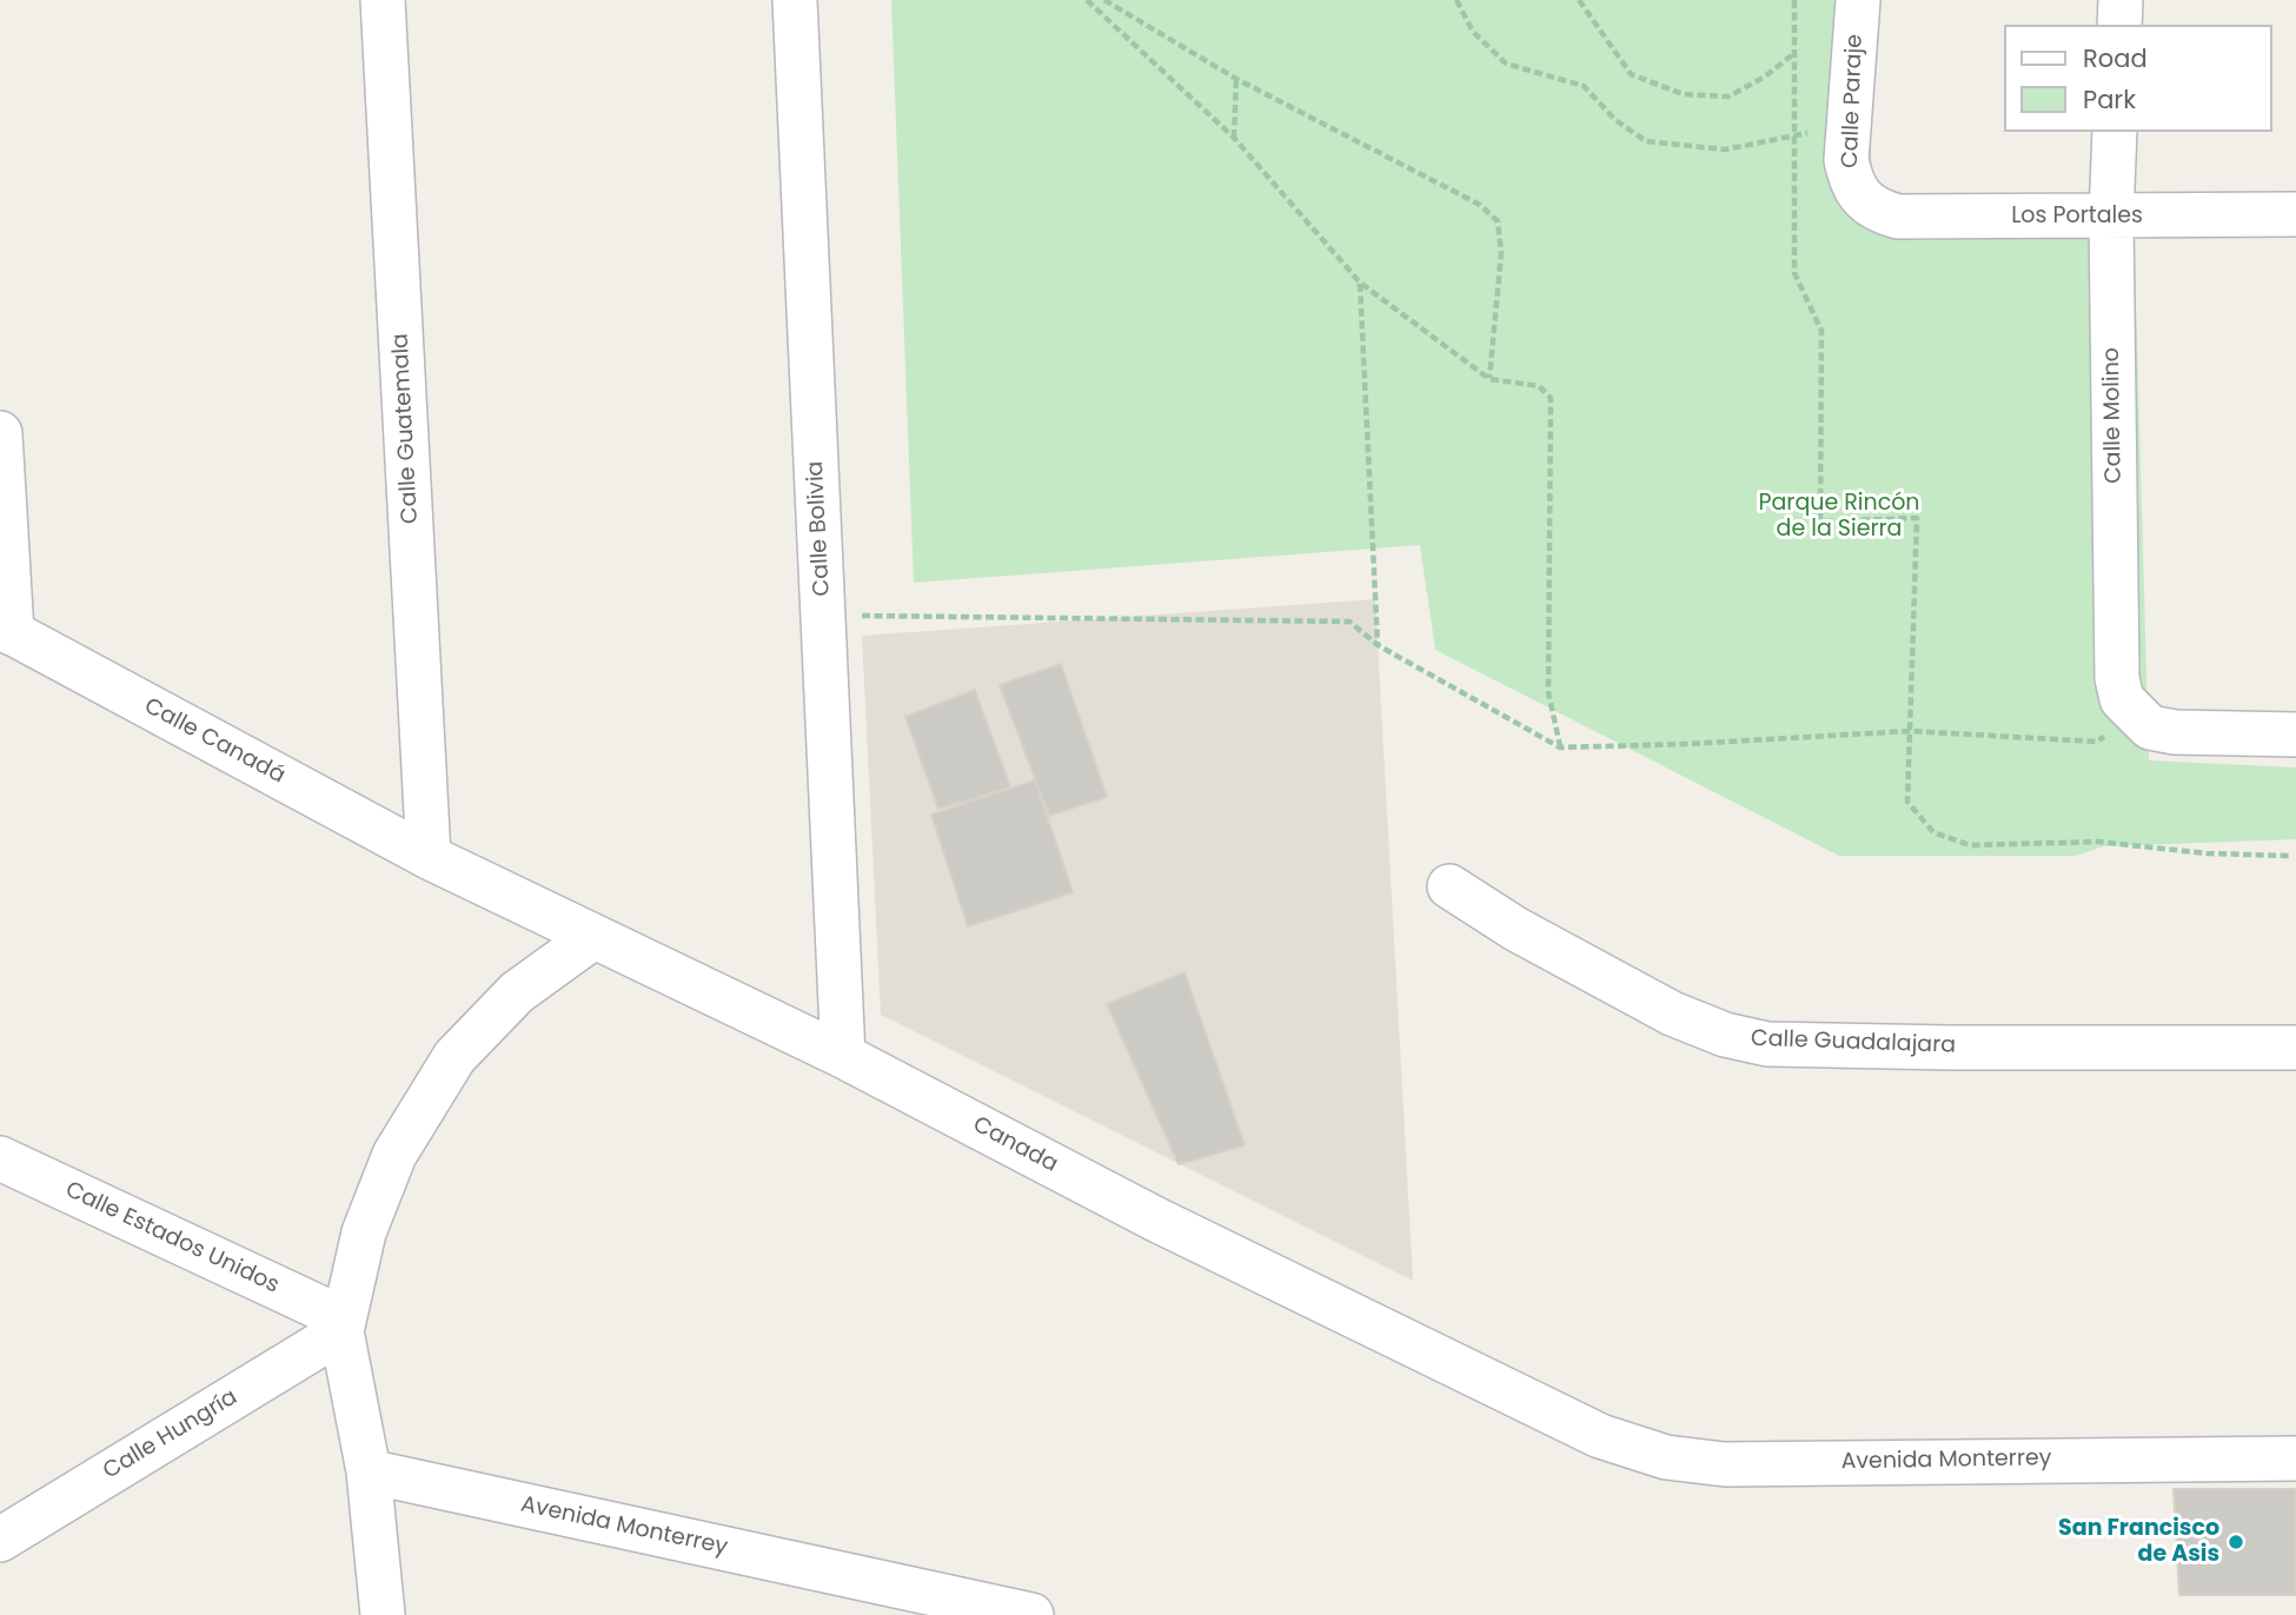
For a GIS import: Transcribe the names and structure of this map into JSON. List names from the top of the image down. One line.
{"streets":{"street":["Calle Paraje","Los Portales","Calle Molino","Calle Guatemala","Calle Bolivia","Calle Canadá","Calle Guadalajara","Canada","Calle Estados Unidos","Calle Hungría","Avenida Monterrey"]},"crossings":[["Calle Paraje","Los Portales"],["Los Portales","Calle Molino"],["Calle Guatemala","Calle Canadá"],["Calle Guatemala","Canada"],["Calle Bolivia","Canada"],["Calle Canadá","Canada"],["Canada","Avenida Monterrey"],["Calle Estados Unidos","Calle Hungría"]],"parks":["Parque Rincón de la Sierra"],"places":["San Francisco de Asis"],"legend":["Road","Park"]}
